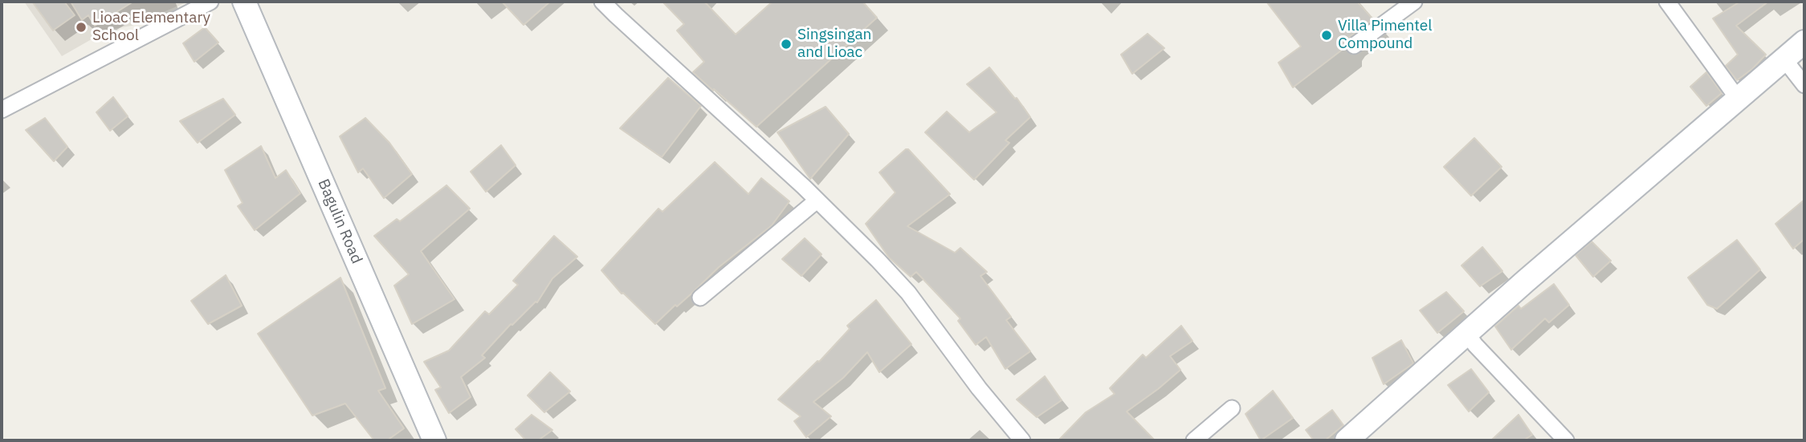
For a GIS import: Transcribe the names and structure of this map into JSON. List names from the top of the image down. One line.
{"streets":{"street":["Bagulin Road"]},"places":["Lioac Elementary School","Villa Pimentel Compound","Singsingan and Lioac"]}
